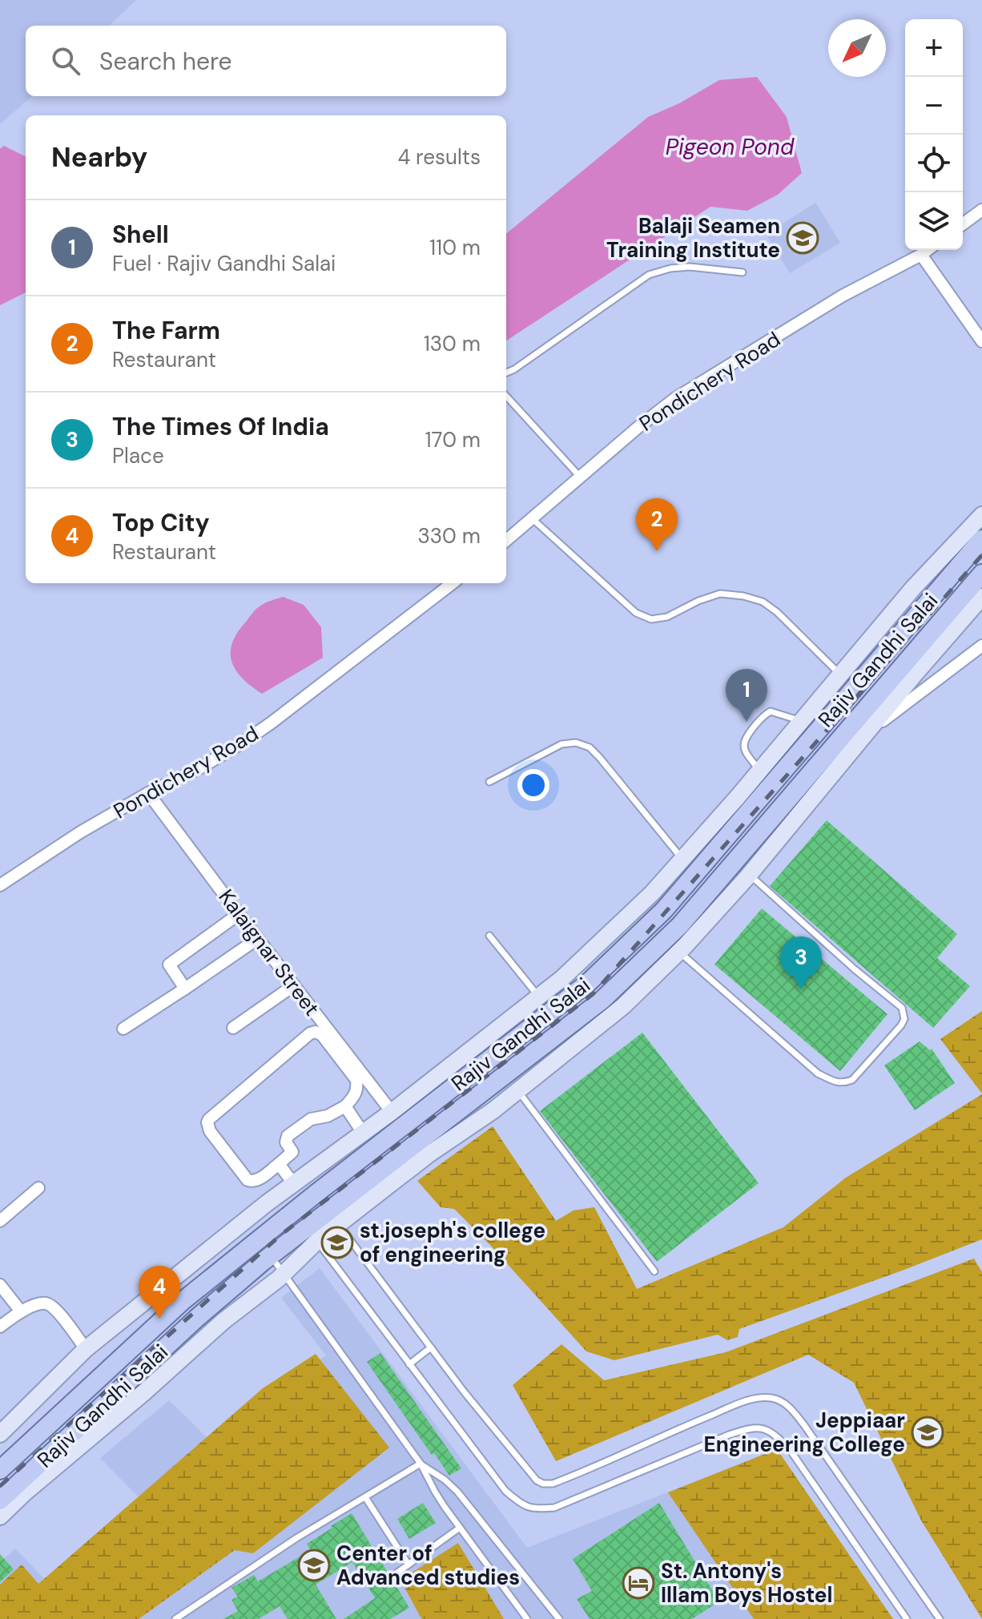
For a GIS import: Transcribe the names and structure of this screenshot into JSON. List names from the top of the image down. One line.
{"streets":{"main road":["Rajiv Gandhi Salai"],"street":["Pondichery Road","Kalaignar Street"]},"crossings":[["Pondichery Road","Kalaignar Street"]],"water":["Pigeon Pond"],"places":{"school or university":["Balaji Seamen Training Institute","st.joseph's college of engineering","Jeppiaar Engineering College","Center of Advanced studies"],"hotel":["St. Antony's Illam Boys Hostel"]},"north":"bottom left","page":{"map_buttons":["+","−"],"search":"Search here","heading":["Nearby","4 results"],"list":[{"mark":"1","name":"Shell","note":"Fuel · Rajiv Gandhi Salai","value":"110 m"},{"mark":"2","name":"The Farm","note":"Restaurant","value":"130 m"},{"mark":"3","name":"The Times Of India","note":"Place","value":"170 m"},{"mark":"4","name":"Top City","note":"Restaurant","value":"330 m"}],"pins":["2","1","3","4"]}}
